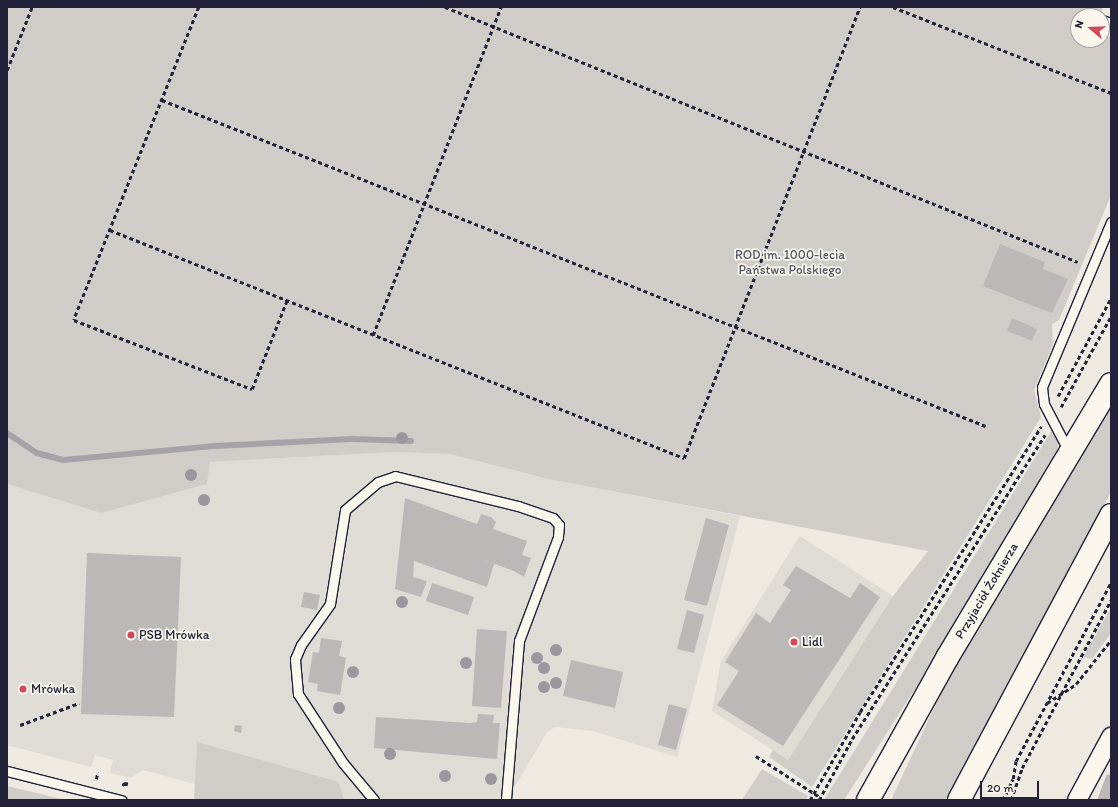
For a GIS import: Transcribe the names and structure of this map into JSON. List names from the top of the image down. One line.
{"streets":{"street":["Przyjaciół Żołnierza"]},"parks":["ROD im. 1000-lecia Państwa Polskiego"],"places":["PSB Mrówka","Lidl","Mrówka"],"scale_bar":"20 m","north":"left"}
